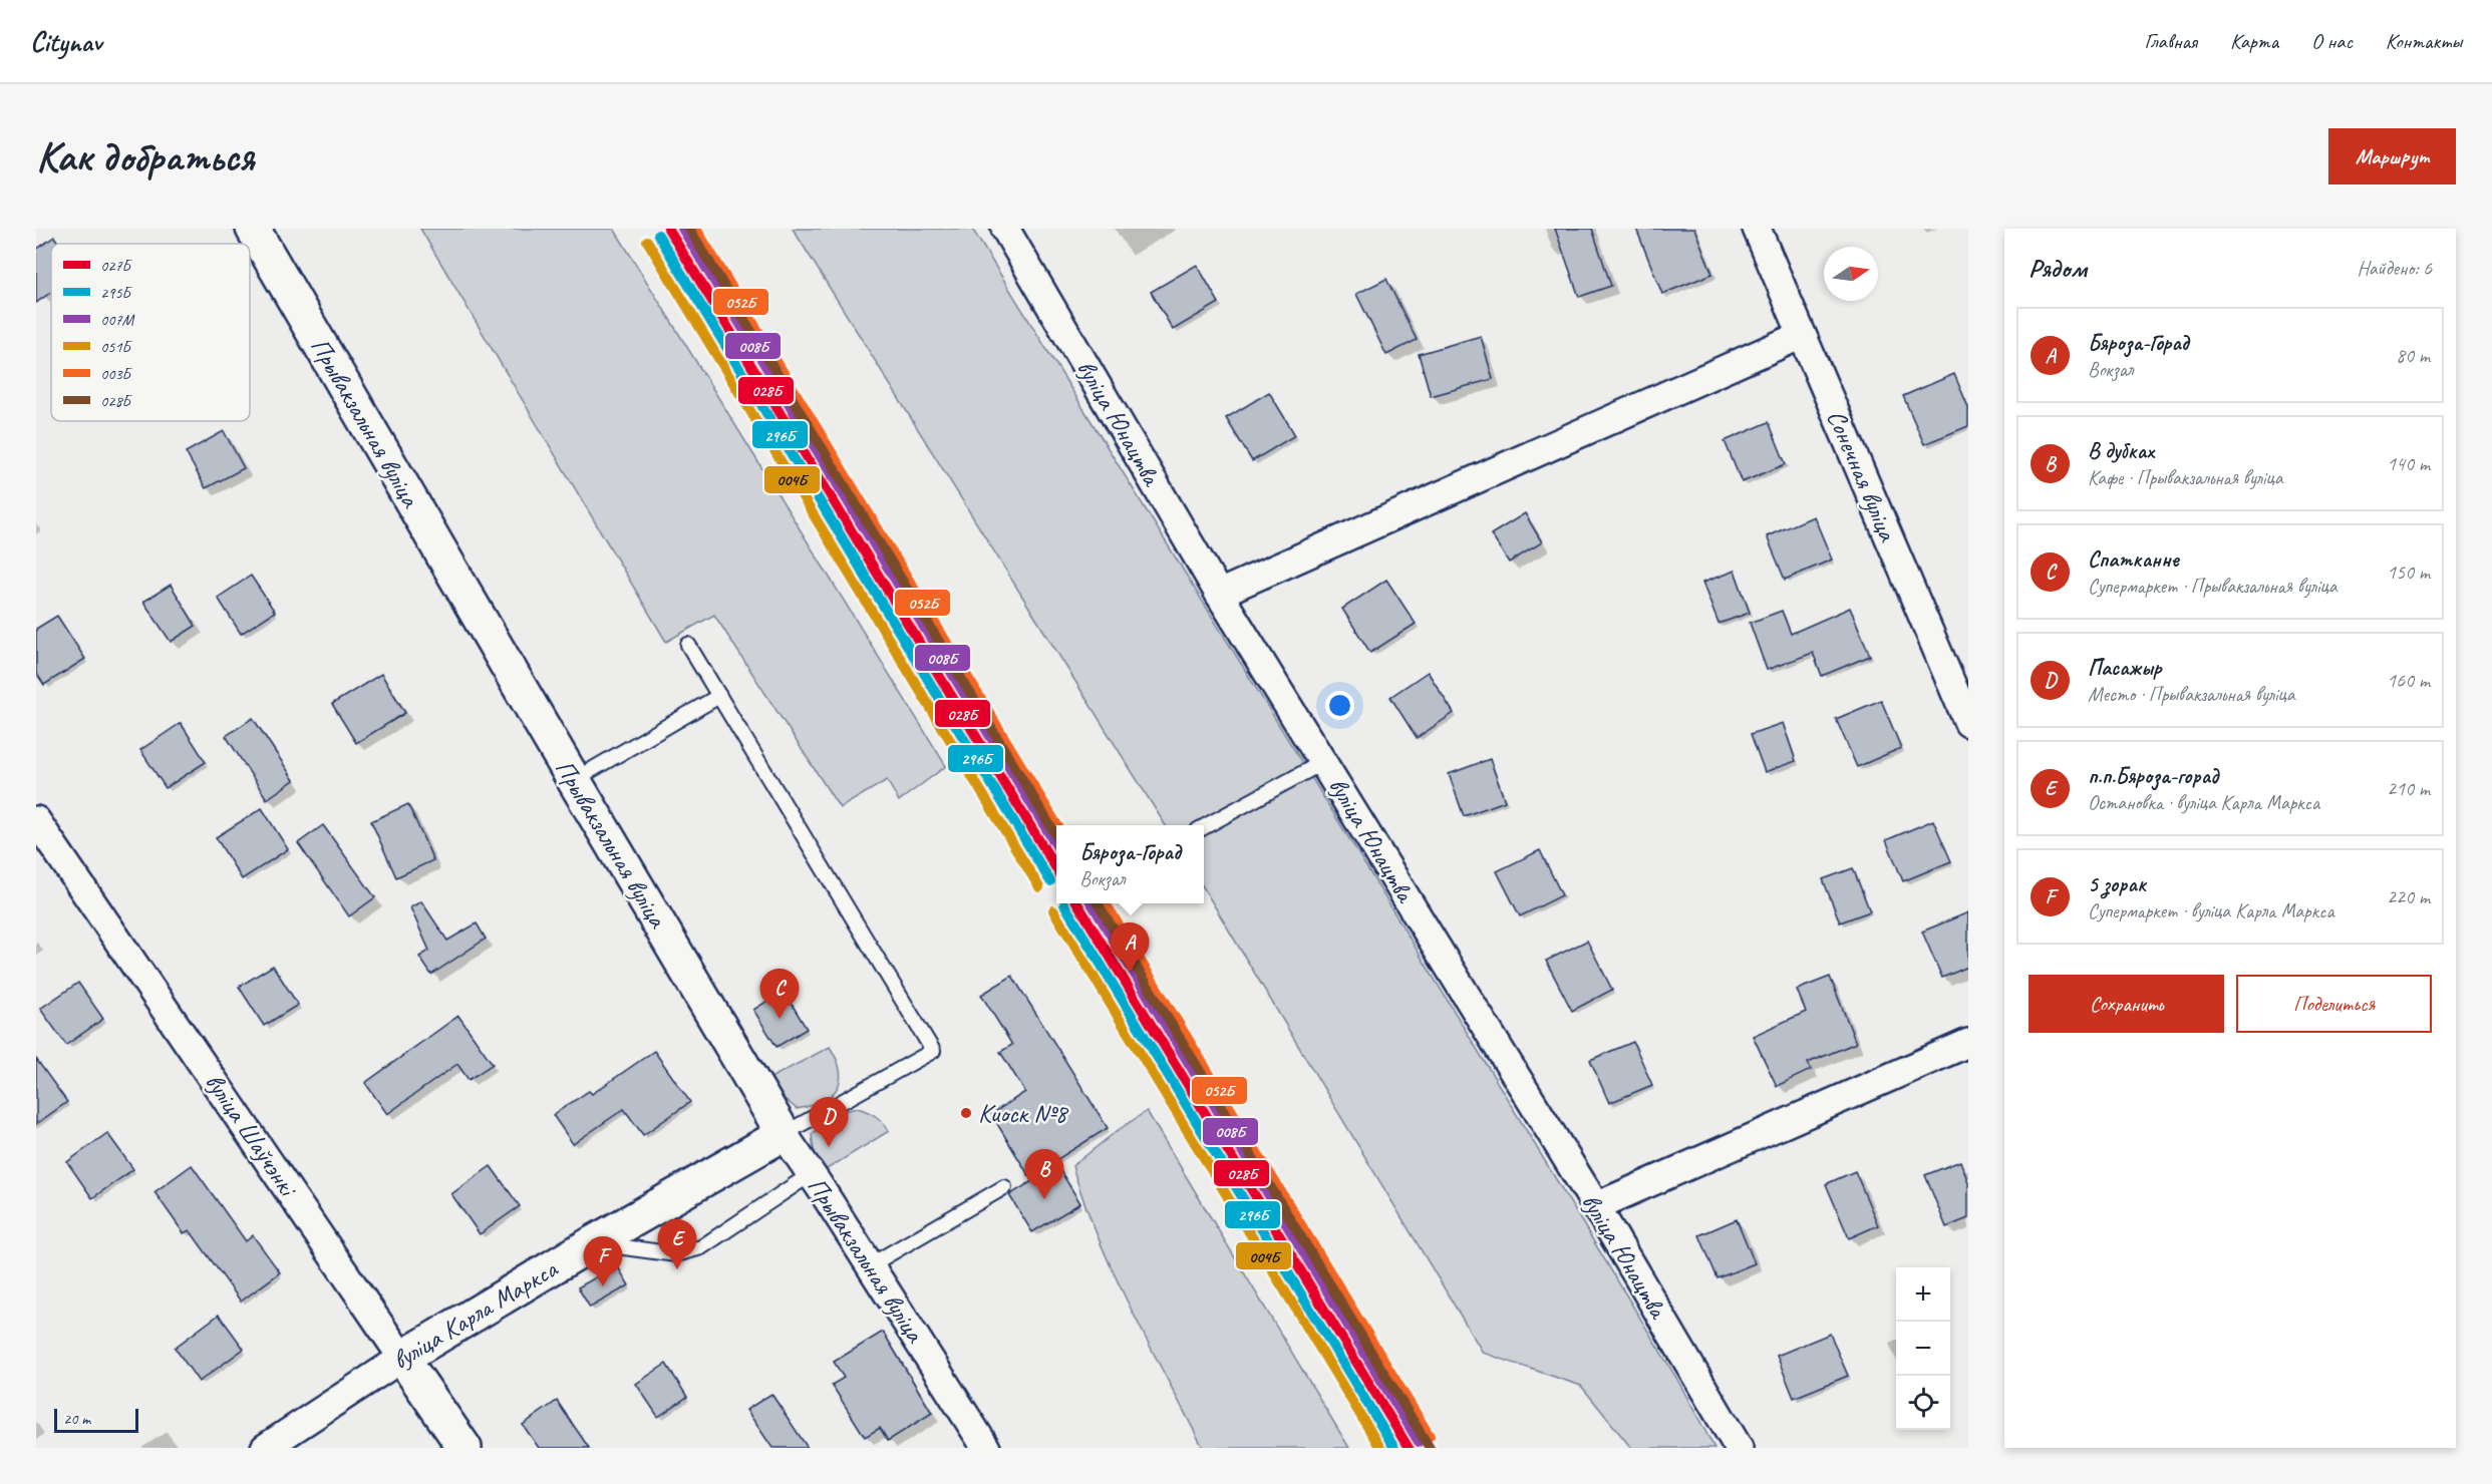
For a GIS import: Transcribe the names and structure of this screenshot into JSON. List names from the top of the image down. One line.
{"streets":{"street":["Прывакзальная вуліца","вуліца Юнацтва","Сонечная вуліца","вуліца Шаўчэнкі","вуліца Карла Маркса"]},"crossings":[["Прывакзальная вуліца","вуліца Карла Маркса"],["вуліца Шаўчэнкі","вуліца Карла Маркса"]],"places":["Киоск №8"],"lines":["transit line 028Б","transit line 008Б","transit line 052Б","transit line 027Б","transit line 296Б","transit line 004Б"],"legend":["027Б","295Б","007М","051Б","003Б","028Б"],"scale_bar":"20 m","north":"right","page":{"header":"Citynav","nav":["Главная","Карта","О нас","Контакты"],"buttons":["Маршрут",["Сохранить","Поделиться"]],"title":"Как добраться","heading":["Рядом","Найдено: 6"],"list":[{"mark":"A","name":"Бяроза-Горад","note":"Вокзал","value":"80 m"},{"mark":"B","name":"В дубках","note":"Кафе · Прывакзальная вуліца","value":"140 m"},{"mark":"C","name":"Спатканне","note":"Супермаркет · Прывакзальная вуліца","value":"150 m"},{"mark":"D","name":"Пасажыр","note":"Место · Прывакзальная вуліца","value":"160 m"},{"mark":"E","name":"п.п.Бяроза-горад","note":"Остановка · вуліца Карла Маркса","value":"210 m"},{"mark":"F","name":"5 зорак","note":"Супермаркет · вуліца Карла Маркса","value":"220 m"}],"popup":["Бяроза-Горад","Вокзал"],"pins":["A","C","D","B","E","F"],"map_buttons":["+","−"],"scale":"20 m"}}
